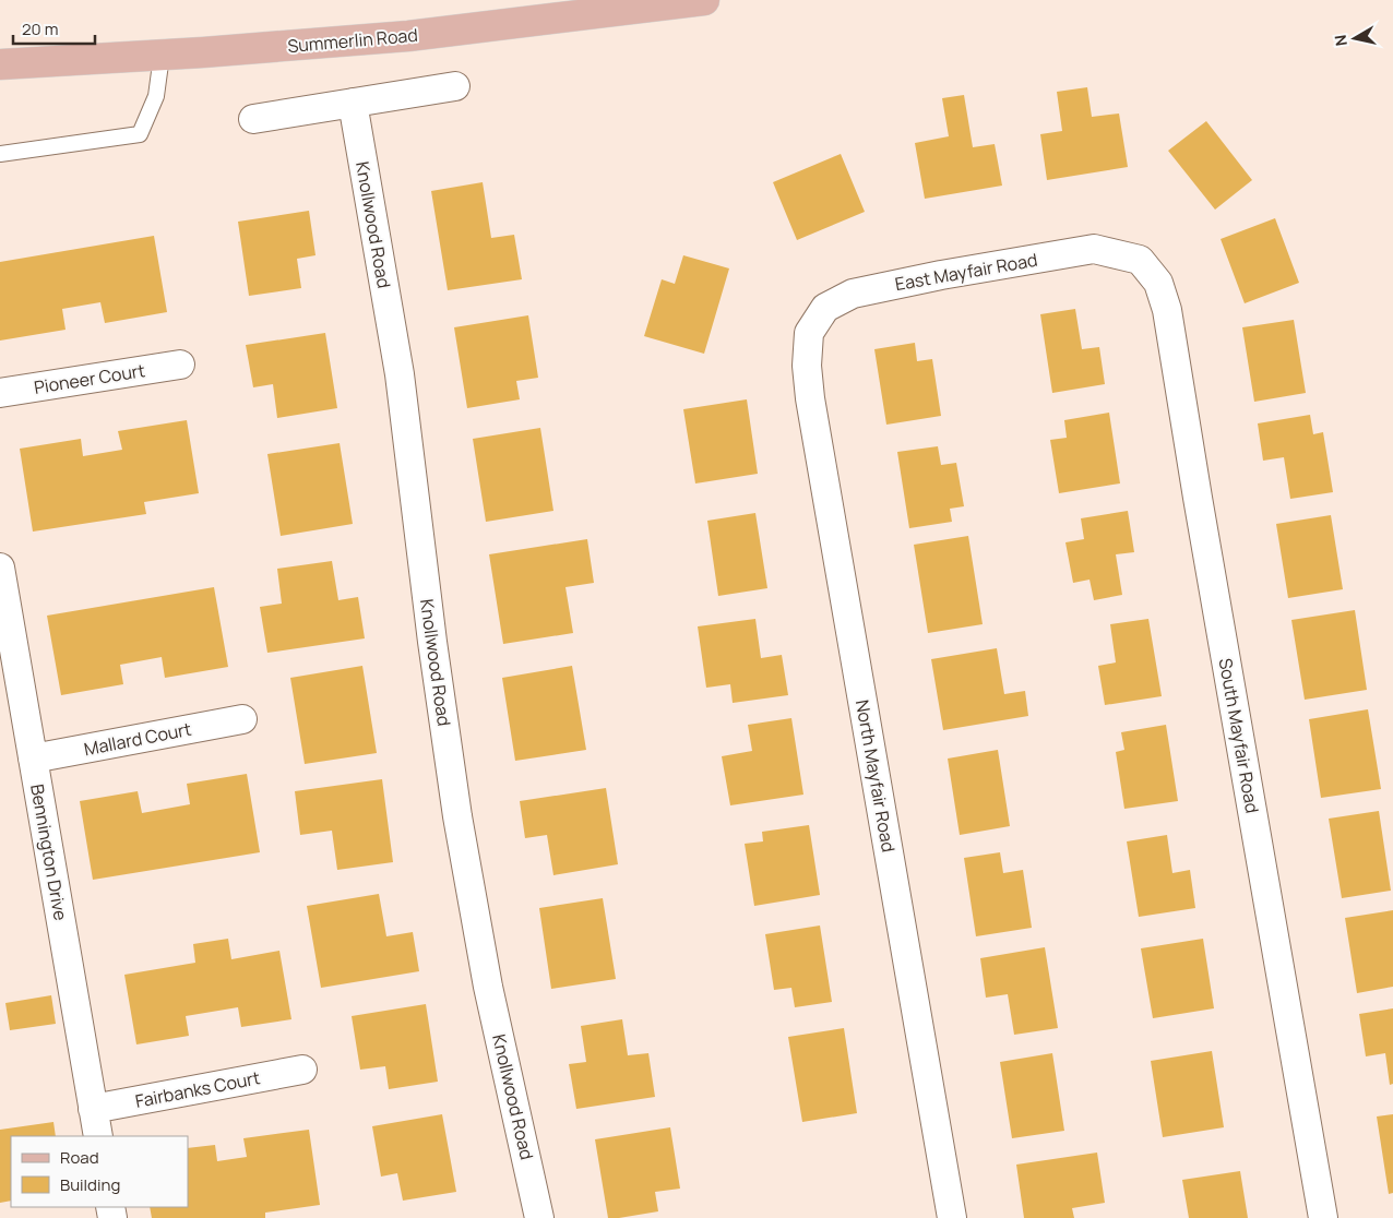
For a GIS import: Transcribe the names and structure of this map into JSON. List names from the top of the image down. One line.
{"streets":{"main road":["Summerlin Road"],"street":["Knollwood Road","East Mayfair Road","Pioneer Court","South Mayfair Road","Mallard Court","North Mayfair Road","Bennington Drive","Fairbanks Court"]},"crossings":[["East Mayfair Road","South Mayfair Road"],["East Mayfair Road","North Mayfair Road"],["Mallard Court","Bennington Drive"],["Bennington Drive","Fairbanks Court"]],"legend":["Road","Building"],"scale_bar":"20 m","north":"left"}
